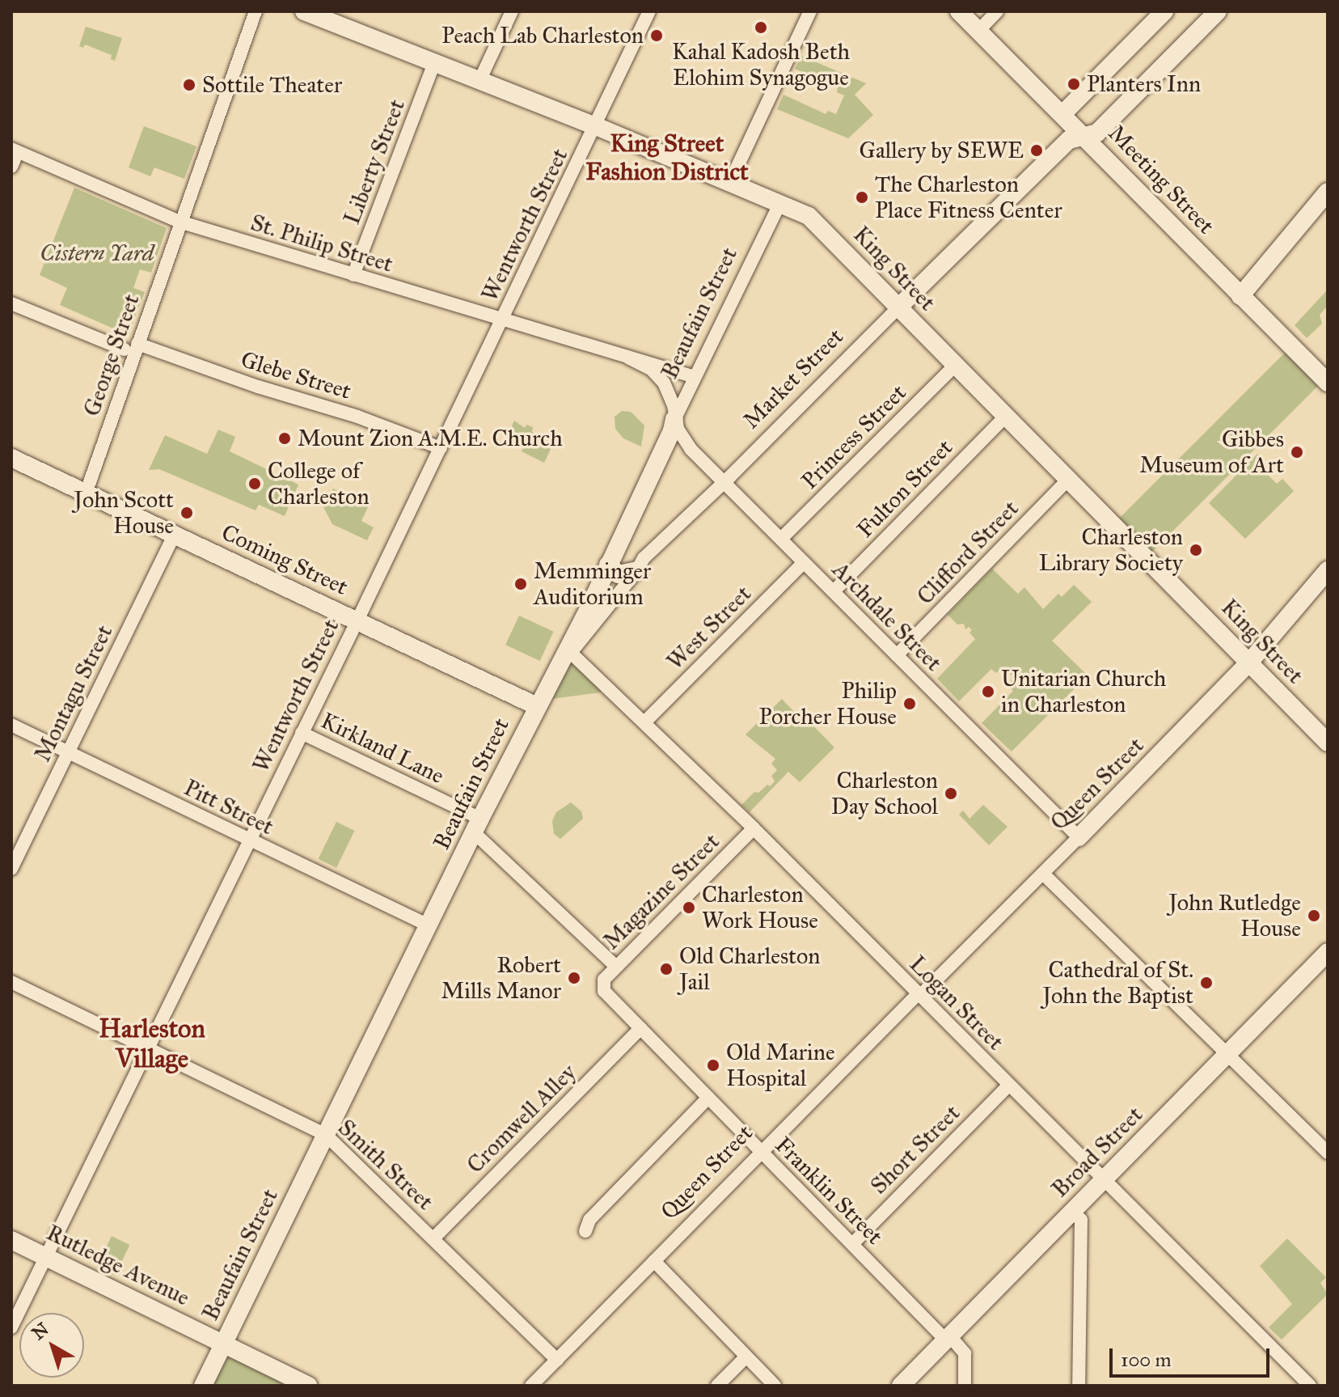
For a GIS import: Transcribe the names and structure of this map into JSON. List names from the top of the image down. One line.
{"streets":{"street":["Liberty Street","Meeting Street","Wentworth Street","St. Philip Street","King Street","Beaufain Street","George Street","Glebe Street","Market Street","Princess Street","Fulton Street","Clifford Street","Coming Street","Archdale Street","West Street","Montagu Street","Kirkland Lane","Queen Street","Pitt Street","Magazine Street","Logan Street","Cromwell Alley","Short Street","Broad Street","Smith Street","Franklin Street","Rutledge Avenue"]},"crossings":[["Liberty Street","St. Philip Street"],["Liberty Street","King Street"],["Meeting Street","Market Street"],["Wentworth Street","St. Philip Street"],["Wentworth Street","King Street"],["Wentworth Street","Glebe Street"],["Wentworth Street","Coming Street"],["Wentworth Street","Kirkland Lane"],["Wentworth Street","Pitt Street"],["Wentworth Street","Smith Street"],["Wentworth Street","Rutledge Avenue"],["St. Philip Street","Beaufain Street"],["St. Philip Street","George Street"],["St. Philip Street","Archdale Street"],["King Street","Beaufain Street"],["King Street","Market Street"],["King Street","Princess Street"],["King Street","Fulton Street"],["King Street","Clifford Street"],["King Street","Queen Street"],["Beaufain Street","Market Street"],["Beaufain Street","Coming Street"],["Beaufain Street","Archdale Street"],["Beaufain Street","Kirkland Lane"],["Beaufain Street","Pitt Street"],["Beaufain Street","Smith Street"],["Beaufain Street","Rutledge Avenue"],["George Street","Glebe Street"],["George Street","Coming Street"],["Market Street","Archdale Street"],["Market Street","Logan Street"],["Princess Street","Archdale Street"],["Fulton Street","Archdale Street"],["Clifford Street","Archdale Street"],["Coming Street","Montagu Street"],["Archdale Street","West Street"],["Archdale Street","Queen Street"],["West Street","Logan Street"],["Montagu Street","Pitt Street"],["Kirkland Lane","Magazine Street"],["Queen Street","Logan Street"],["Queen Street","Smith Street"],["Queen Street","Franklin Street"],["Magazine Street","Logan Street"],["Magazine Street","Franklin Street"],["Logan Street","Short Street"],["Logan Street","Broad Street"],["Cromwell Alley","Smith Street"],["Cromwell Alley","Franklin Street"],["Short Street","Franklin Street"],["Broad Street","Franklin Street"]],"districts":["King Street Fashion District","Harleston Village"],"parks":["Cistern Yard"],"places":["Kahal Kadosh Beth Elohim Synagogue","Peach Lab Charleston","Planters Inn","Sottile Theater","Gallery by SEWE","The Charleston Place Fitness Center","Mount Zion A.M.E. Church","Gibbes Museum of Art","College of Charleston","John Scott House","Charleston Library Society","Memminger Auditorium","Unitarian Church in Charleston","Philip Porcher House","Charleston Day School","Charleston Work House","John Rutledge House","Old Charleston Jail","Robert Mills Manor","Cathedral of St. John the Baptist","Old Marine Hospital"],"scale_bar":"100 m","north":"top left"}
